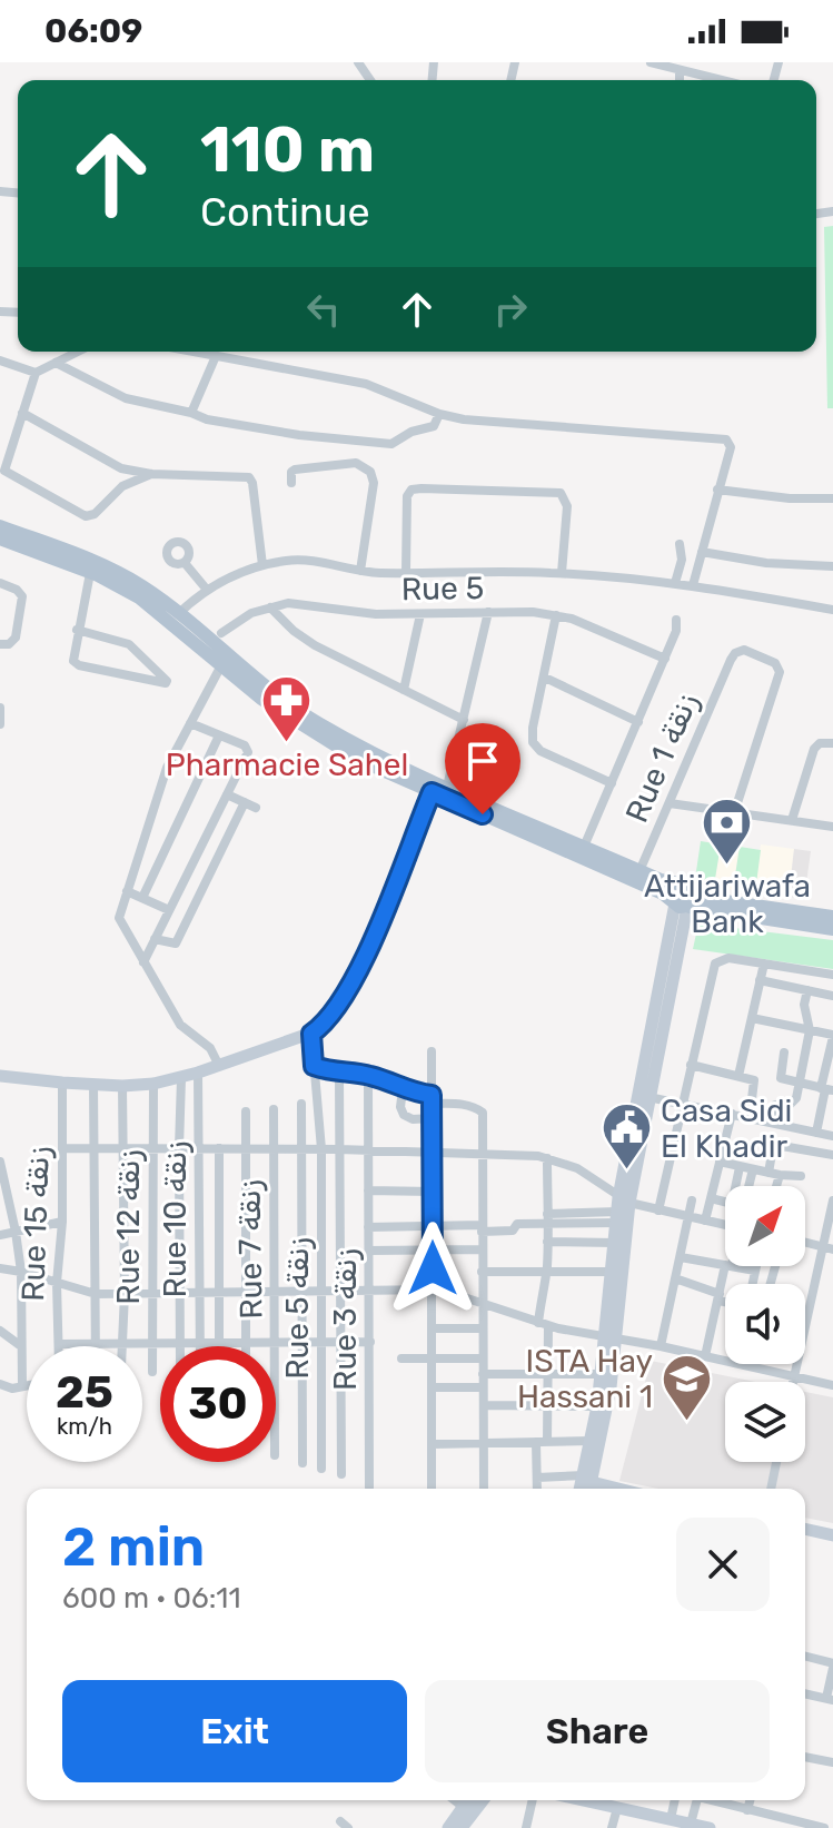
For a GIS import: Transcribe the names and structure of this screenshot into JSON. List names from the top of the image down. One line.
{"streets":{"street":["Rue 5","Rue 1 زنقة","Rue 10 زنقة","Rue 15 زنقة","Rue 12 زنقة","Rue 7 زنقة","Rue 5 زنقة","Rue 3 زنقة"]},"places":{"pharmacy":["Pharmacie Sahel"],"bank":["Attijariwafa Bank"],"public building":["Casa Sidi El Khadir"],"school or university":["ISTA Hay Hassani 1"]},"north":"top right","page":{"status":"06:09","turn":["110 m","Continue"],"speed":"25 km/h","limit":"30","heading":["2 min","600 m · 06:11"],"buttons":["Exit","Share"]}}
